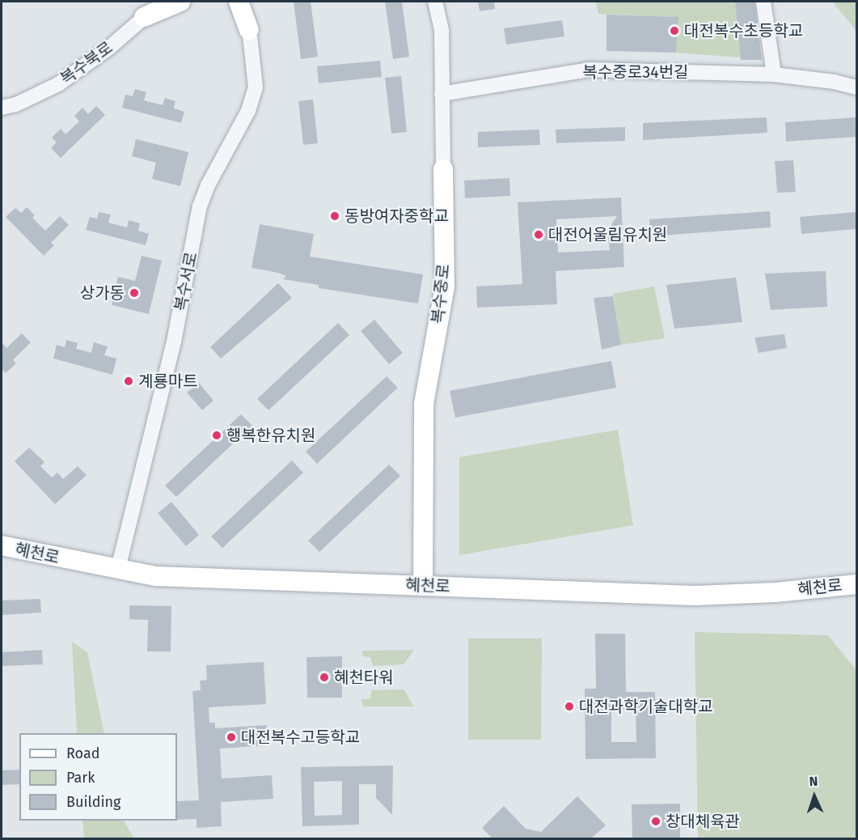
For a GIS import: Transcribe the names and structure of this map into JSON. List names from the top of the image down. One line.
{"streets":{"main road":["복수중로","혜천로"],"street":["복수북로","복수중로34번길","복수서로"]},"crossings":[["복수중로34번길","복수중로"],["복수서로","혜천로"],["복수중로","혜천로"]],"places":["대전복수초등학교","동방여자중학교","대전어울림유치원","상가동","계룡마트","행복한유치원","혜천타워","대전과학기술대학교","대전복수고등학교","창대체육관"],"legend":["Road","Park","Building"],"north":"top"}
